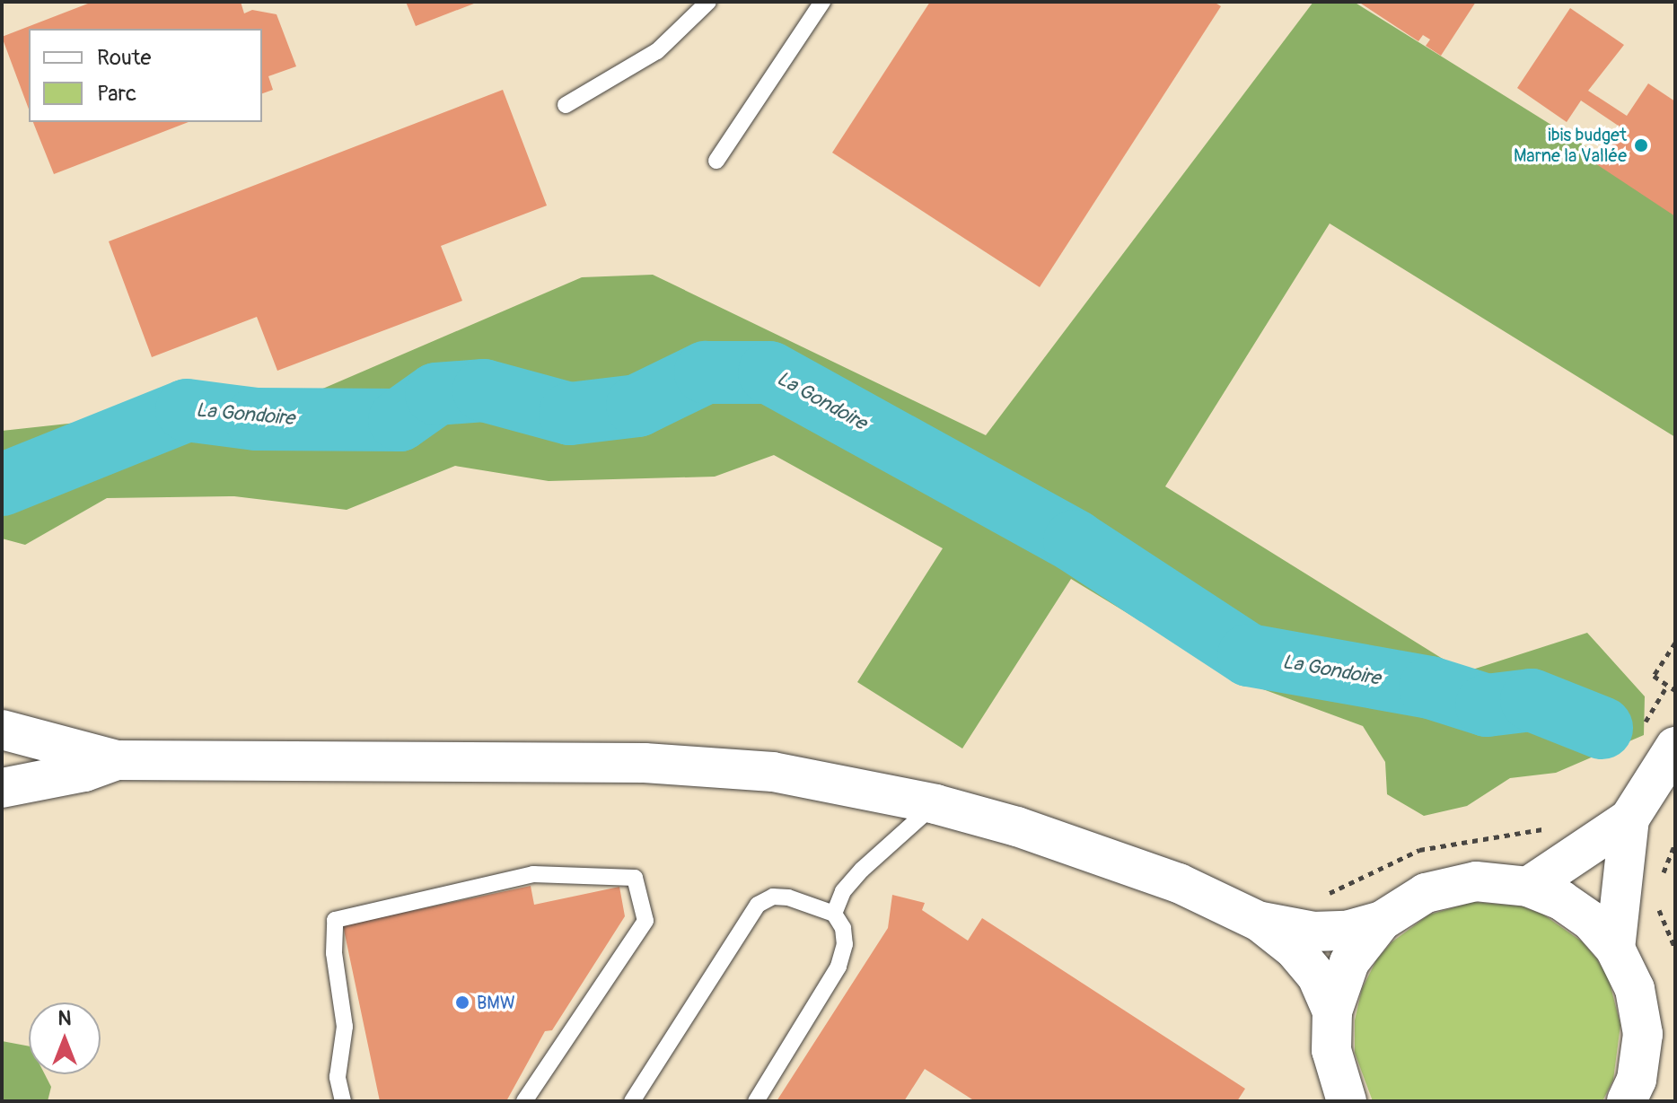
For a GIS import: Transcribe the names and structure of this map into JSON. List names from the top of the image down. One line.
{"water":["La Gondoire"],"places":["ibis budget Marne la Vallée","BMW"],"legend":["Route","Parc"],"north":"top"}
